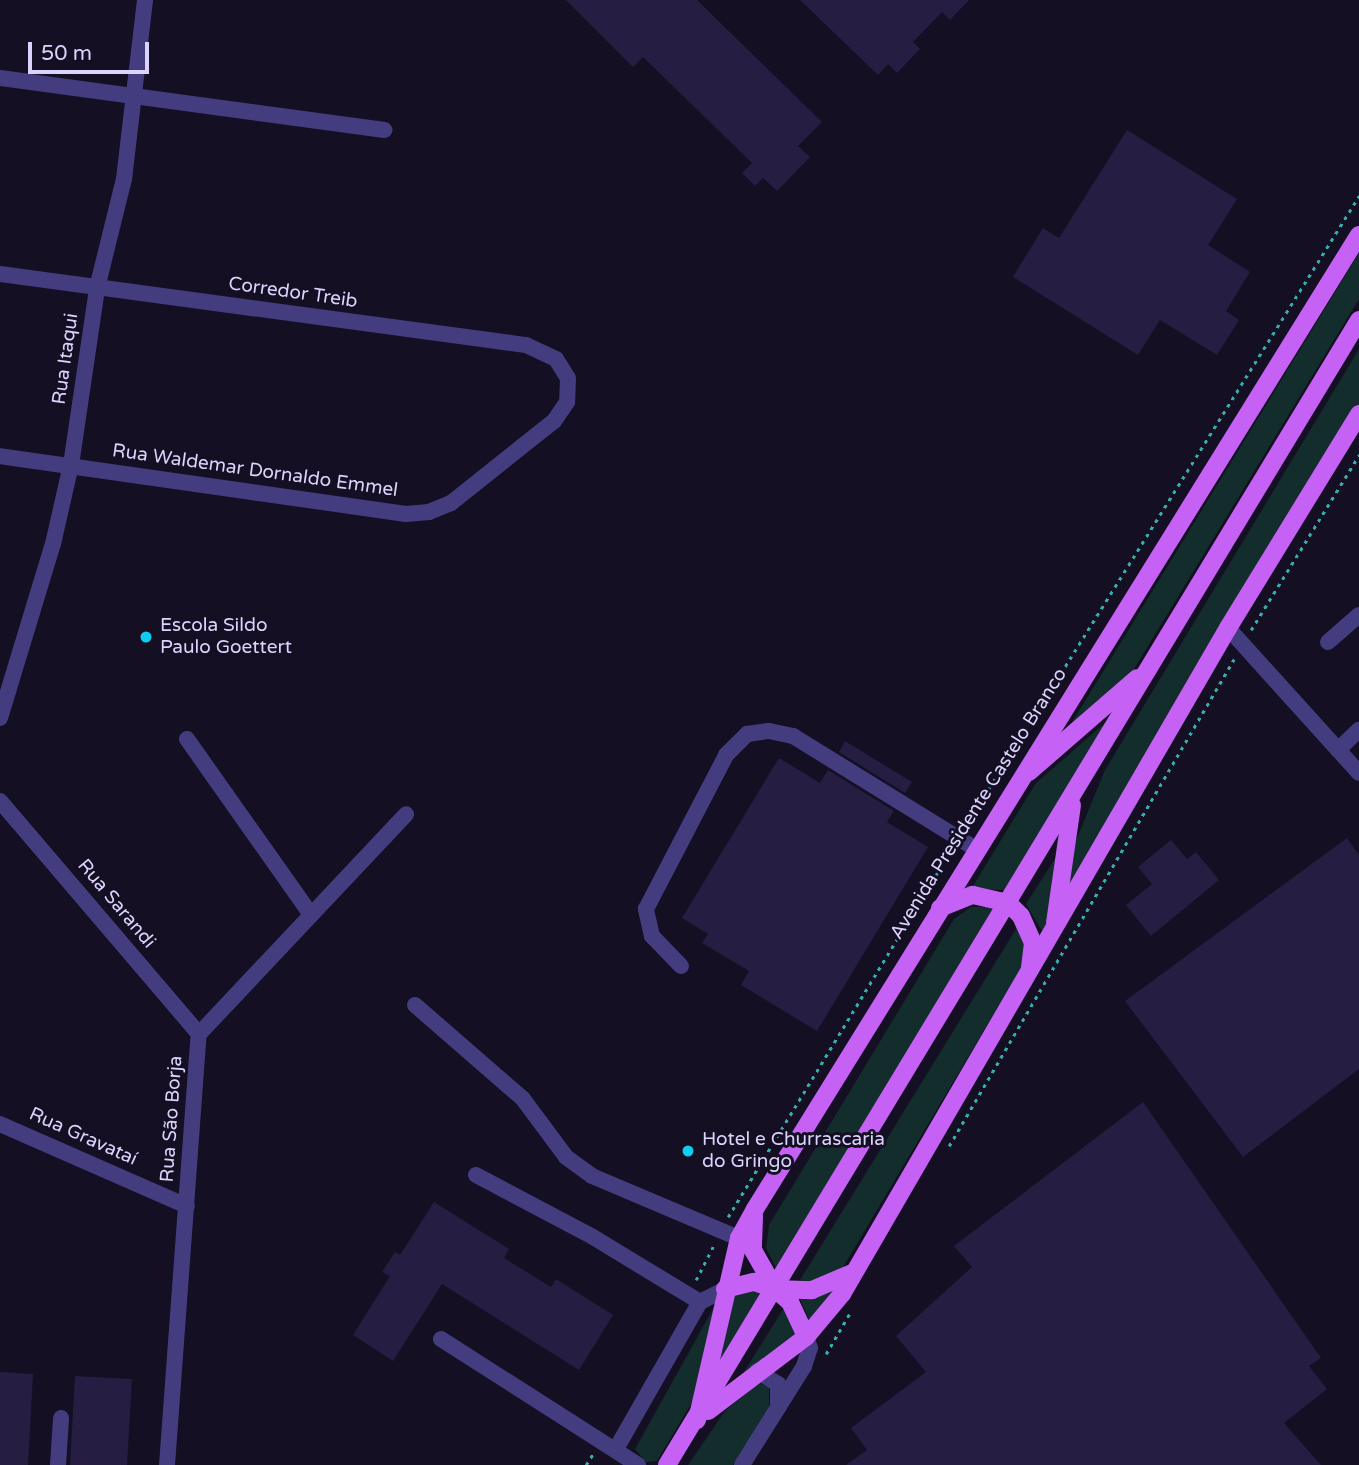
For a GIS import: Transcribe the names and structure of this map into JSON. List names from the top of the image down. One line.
{"streets":{"main road":["Avenida Presidente Castelo Branco"],"street":["Corredor Treib","Rua Itaqui","Rua Waldemar Dornaldo Emmel","Rua Sarandi","Rua São Borja","Rua Gravataí"]},"crossings":[["Corredor Treib","Rua Itaqui"],["Corredor Treib","Rua Waldemar Dornaldo Emmel"],["Rua Itaqui","Rua Waldemar Dornaldo Emmel"],["Rua Sarandi","Rua São Borja"],["Rua São Borja","Rua Gravataí"]],"places":["Escola Sildo Paulo Goettert","Hotel e Churrascaria do Gringo"],"scale_bar":"50 m"}
